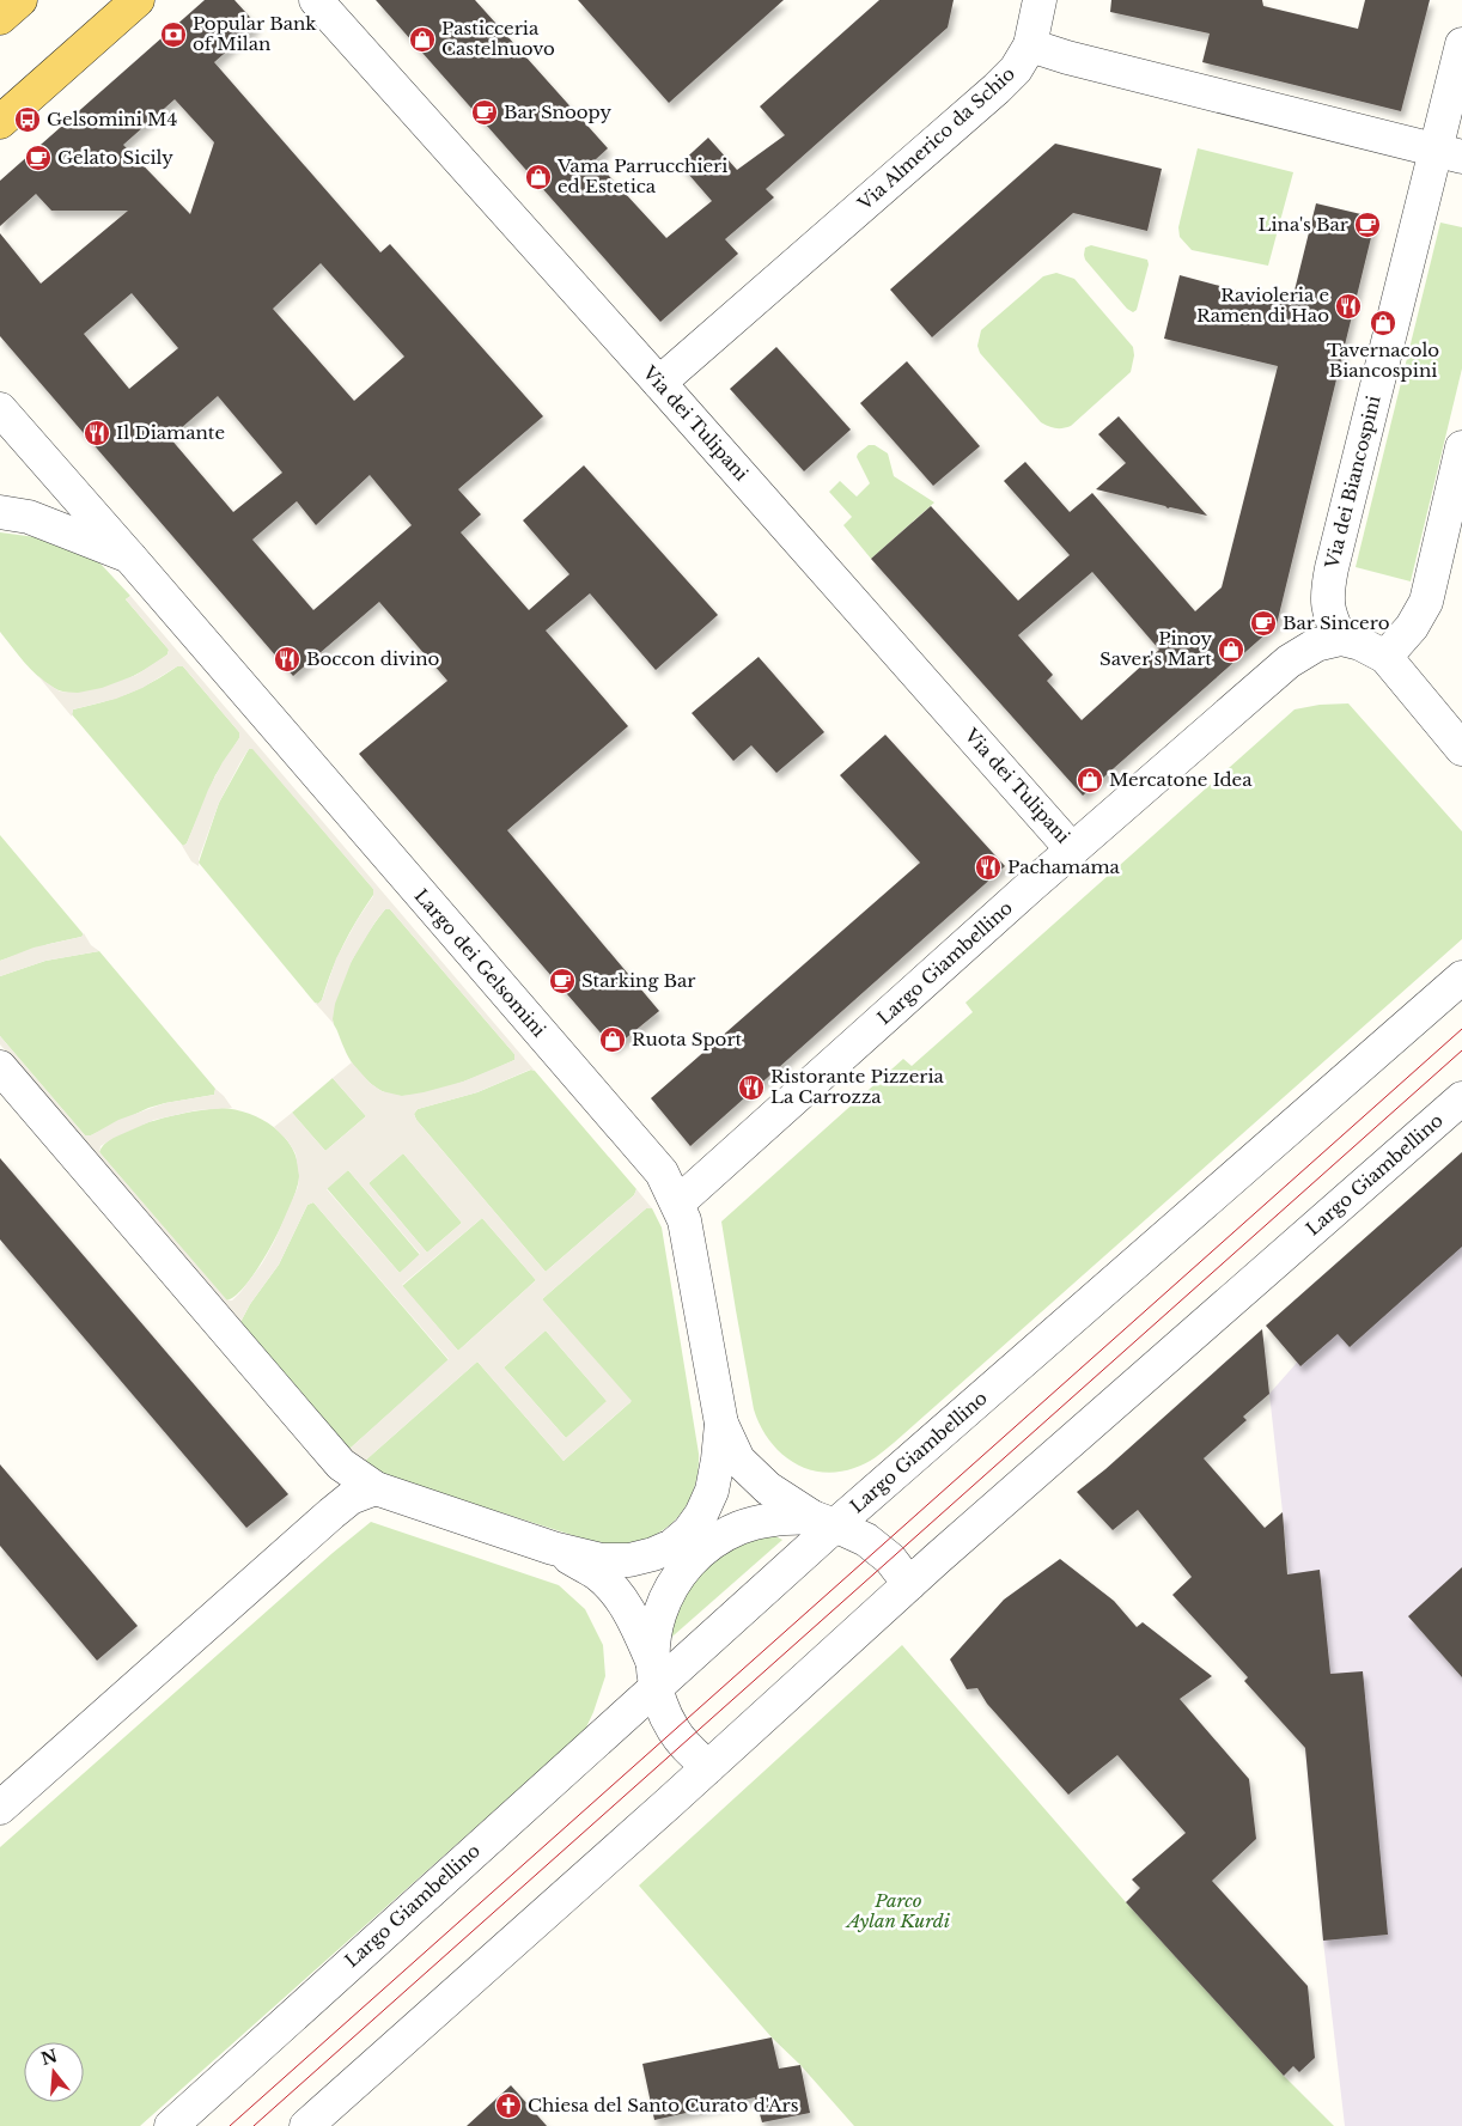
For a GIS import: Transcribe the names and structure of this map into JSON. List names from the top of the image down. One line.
{"streets":{"street":["Via Almerico da Schio","Via dei Tulipani","Via dei Biancospini","Largo dei Gelsomini","Largo Giambellino"]},"crossings":[["Via Almerico da Schio","Via dei Tulipani"],["Via dei Tulipani","Largo Giambellino"],["Via dei Biancospini","Largo Giambellino"],["Largo dei Gelsomini","Largo Giambellino"]],"parks":["Parco Aylan Kurdi"],"places":{"bank":["Popular Bank of Milan"],"shop":["Pasticceria Castelnuovo","Vama Parrucchieri ed Estetica","Tavernacolo Biancospini","Pinoy Saver's Mart","Mercatone Idea","Ruota Sport"],"cafe":["Bar Snoopy","Gelato Sicily","Lina's Bar","Bar Sincero","Starking Bar"],"bus stop":["Gelsomini M4"],"restaurant":["Ravioleria e Ramen di Hao","Il Diamante","Boccon divino","Pachamama","Ristorante Pizzeria La Carrozza"],"church":["Chiesa del Santo Curato d'Ars"]},"north":"top"}
